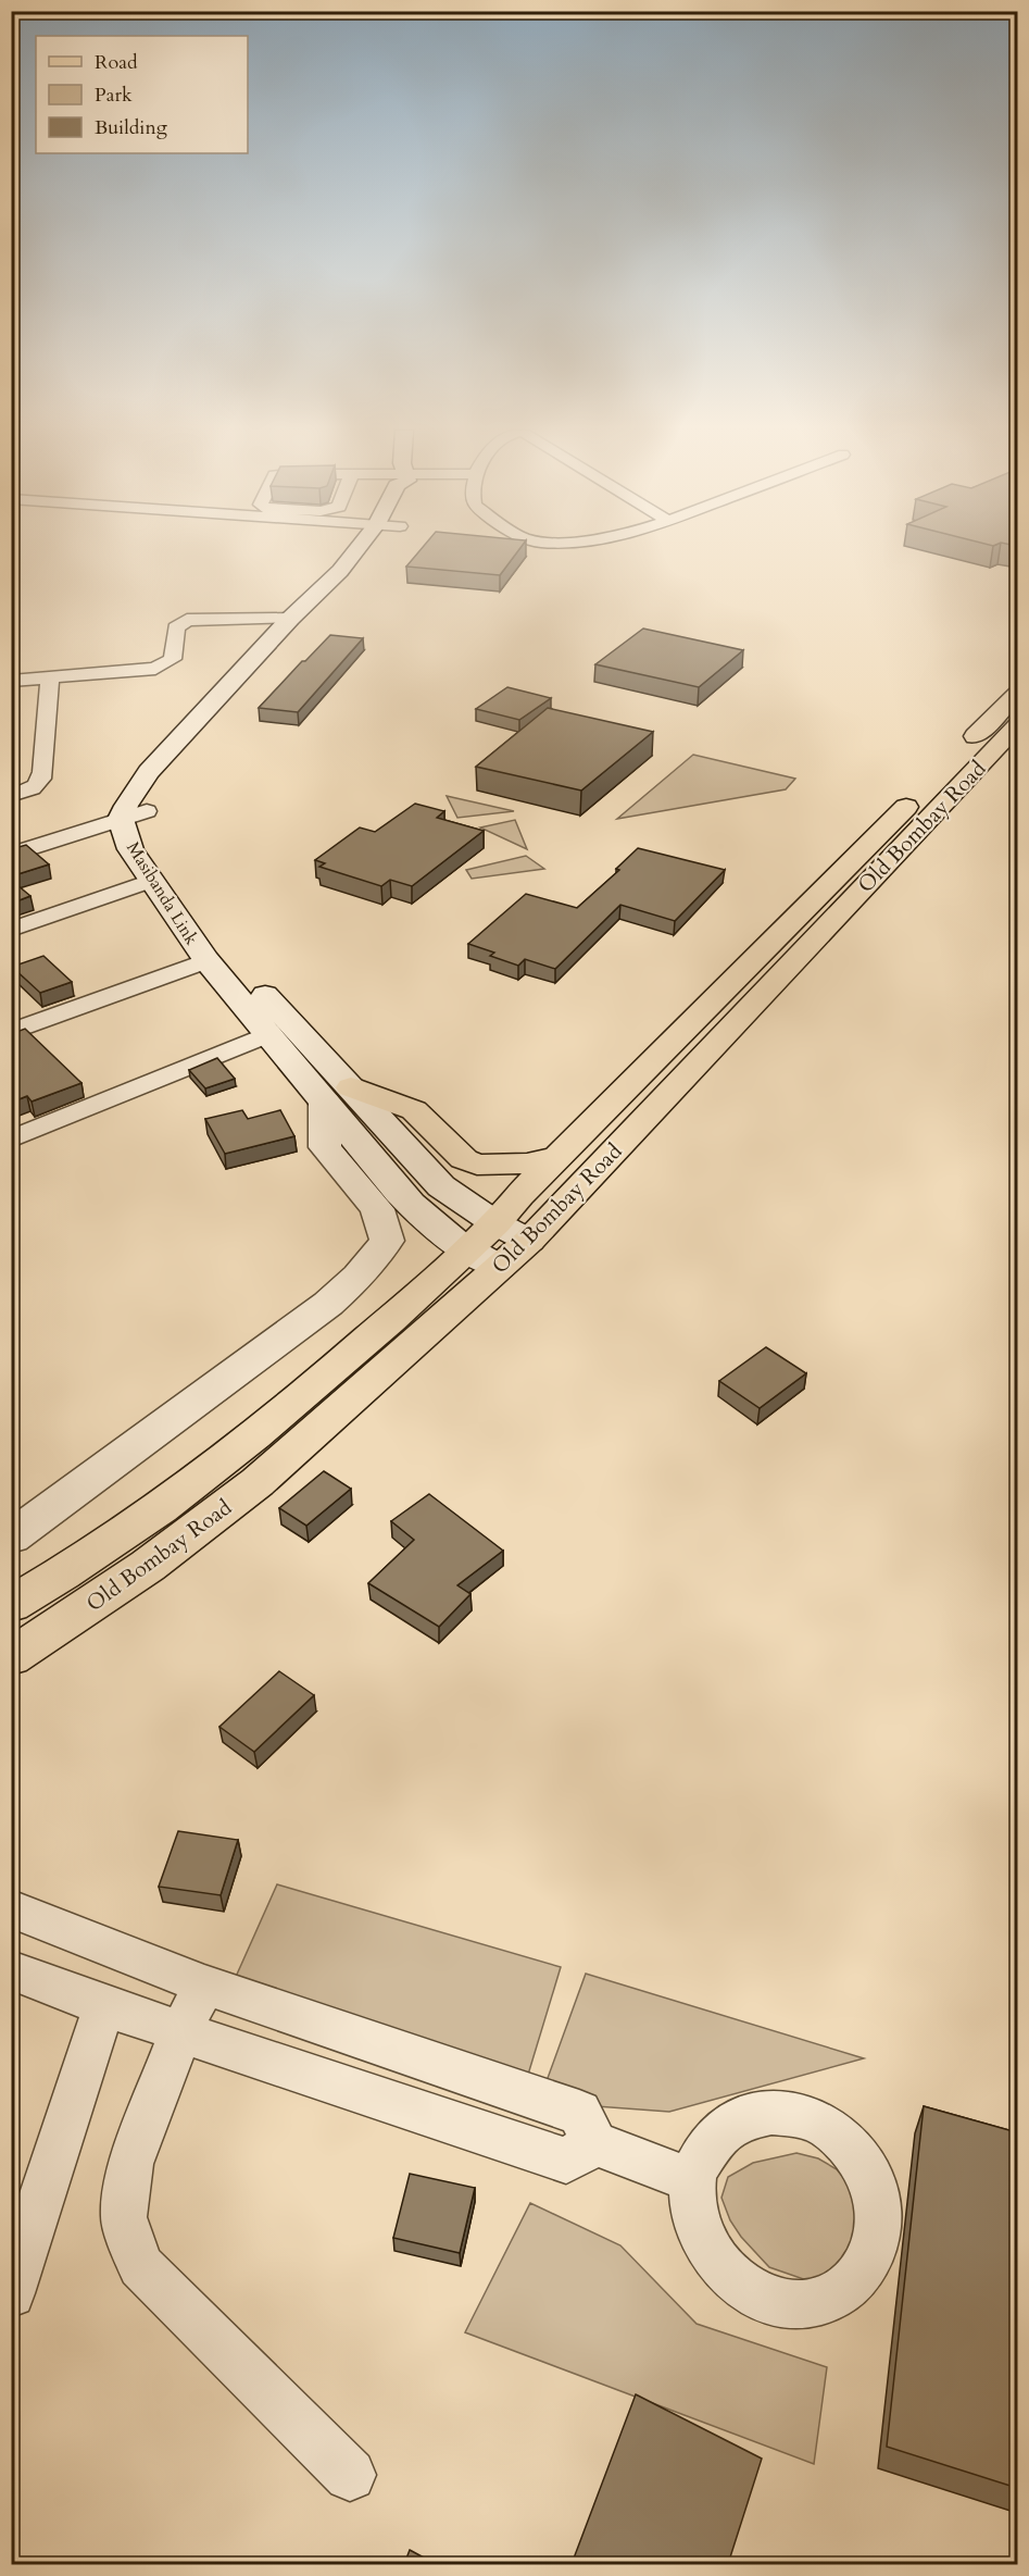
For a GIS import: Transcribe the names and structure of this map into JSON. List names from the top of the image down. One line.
{"streets":{"main road":["Old Bombay Road","Masibanda Link"]},"crossings":[["Old Bombay Road","Masibanda Link"]],"legend":["Road","Park","Building"]}
